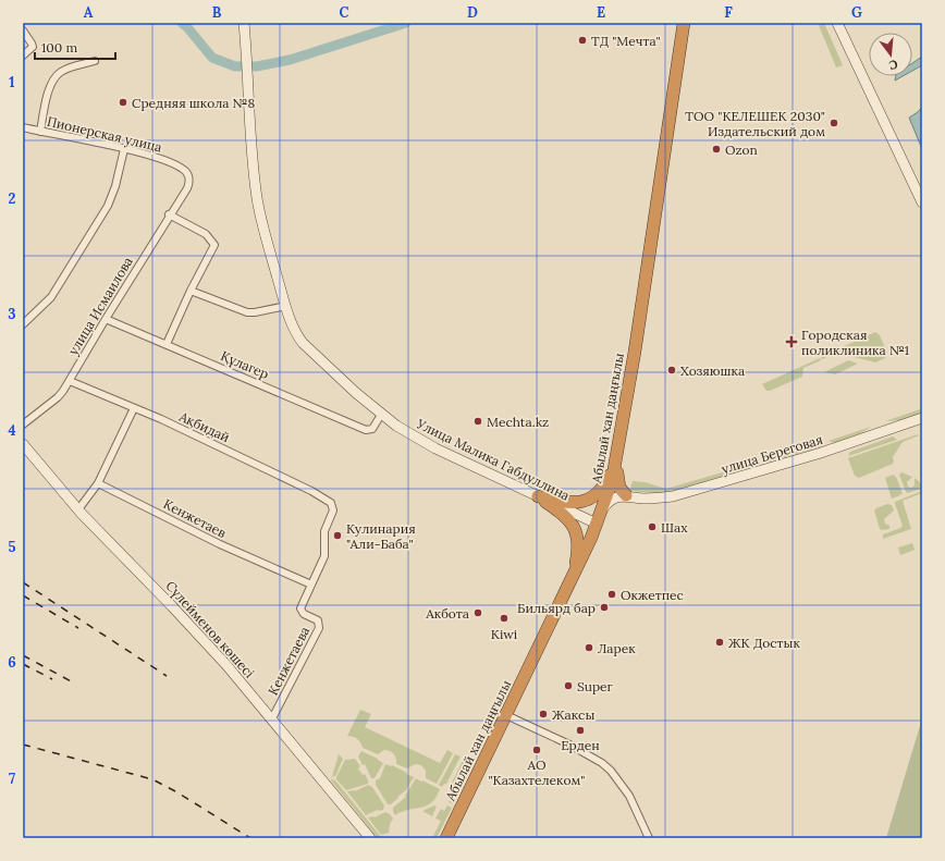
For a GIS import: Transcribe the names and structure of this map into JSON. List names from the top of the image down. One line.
{"streets":{"highway":["Абылай хан даңғылы"],"street":["Пионерская улица","улица Исмаилова","Құлагер","Ақбидай","улица Береговая","Улица Малика Габдуллина","Кенжетаев","Сүлейменов көшесі","Кенжетаева"]},"crossings":[["Пионерская улица","улица Исмаилова"],["улица Исмаилова","Құлагер"],["улица Исмаилова","Ақбидай"],["Құлагер","Улица Малика Габдуллина"],["Абылай хан даңғылы","Улица Малика Габдуллина"],["Ақбидай","Кенжетаева"],["Кенжетаев","Кенжетаева"],["Сүлейменов көшесі","Кенжетаева"]],"places":{"other":["ТД \"Мечта\"","Средняя школа №8","ТОО \"КЕЛЕШЕК 2030\" Издательский дом","Ozon","Хозяюшка","Mechta.kz","Шах","Кулинария \"Али-Баба\"","Окжетпес","Бильярд бар","Акбота","Kiwi","ЖК Достык","Ларек","Super","Жаксы","Ерден","АО \"Казахтелеком\""],"health":["Городская поликлиника №1"]},"scale_bar":"100 m","north":"bottom","grid":{"columns":["A","B","C","D","E","F","G"],"rows":["1","2","3","4","5","6","7"]}}
